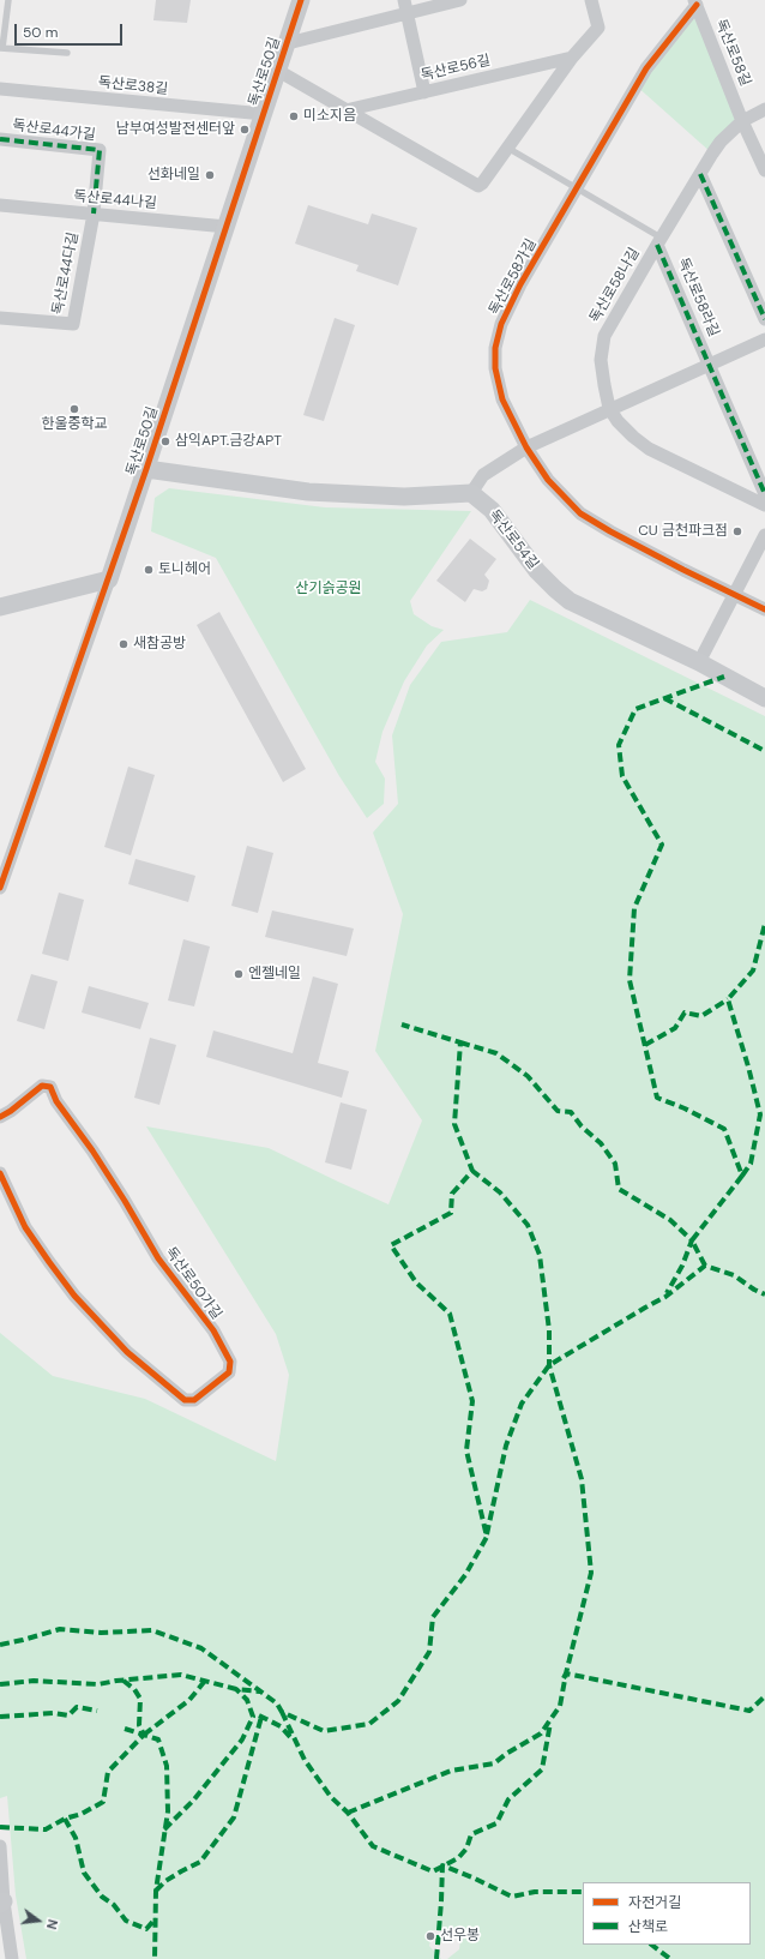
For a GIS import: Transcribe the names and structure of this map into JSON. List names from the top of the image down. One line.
{"streets":{"street":["독산로58길","독산로56길","독산로50길","독산로38길","독산로44가길","독산로44나길","독산로44다길","독산로58가길","독산로58나길","독산로58라길","독산로54길","독산로50가길"]},"crossings":[["독산로58길","독산로58가길"],["독산로58길","독산로58나길"],["독산로56길","독산로50길"],["독산로50길","독산로38길"],["독산로50길","독산로44나길"],["독산로44가길","독산로44나길"],["독산로44가길","독산로44다길"],["독산로44나길","독산로44다길"],["독산로58나길","독산로58라길"]],"parks":["산기슭공원"],"places":["미소지음","남부여성발전센터앞","선화네일","한울중학교","삼익APT.금강APT","CU 금천파크점","토니헤어","새참공방","엔젤네일","선우봉"],"legend":["자전거길","산책로"],"scale_bar":"50 m","north":"right"}
